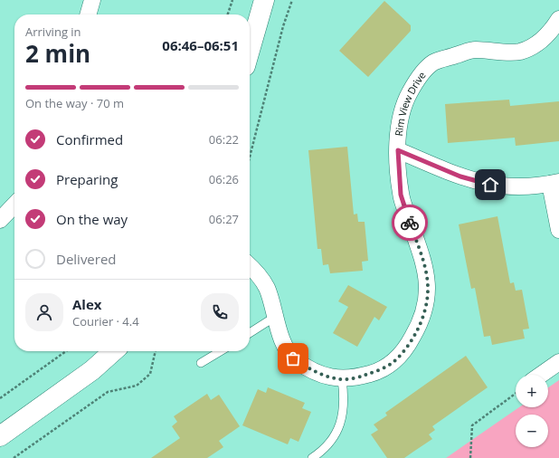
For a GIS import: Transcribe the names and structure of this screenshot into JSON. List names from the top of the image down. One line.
{"streets":{"street":["Rim View Drive"]},"page":{"heading":["2 min","Arriving in","06:46–06:51"],"panel":["Alex","Courier · 4.4"],"bar":"On the way · 70 m","list":[["Confirmed","06:22"],["Preparing","06:26"],["On the way","06:27"],"Delivered"],"map_buttons":["+","−"]}}
